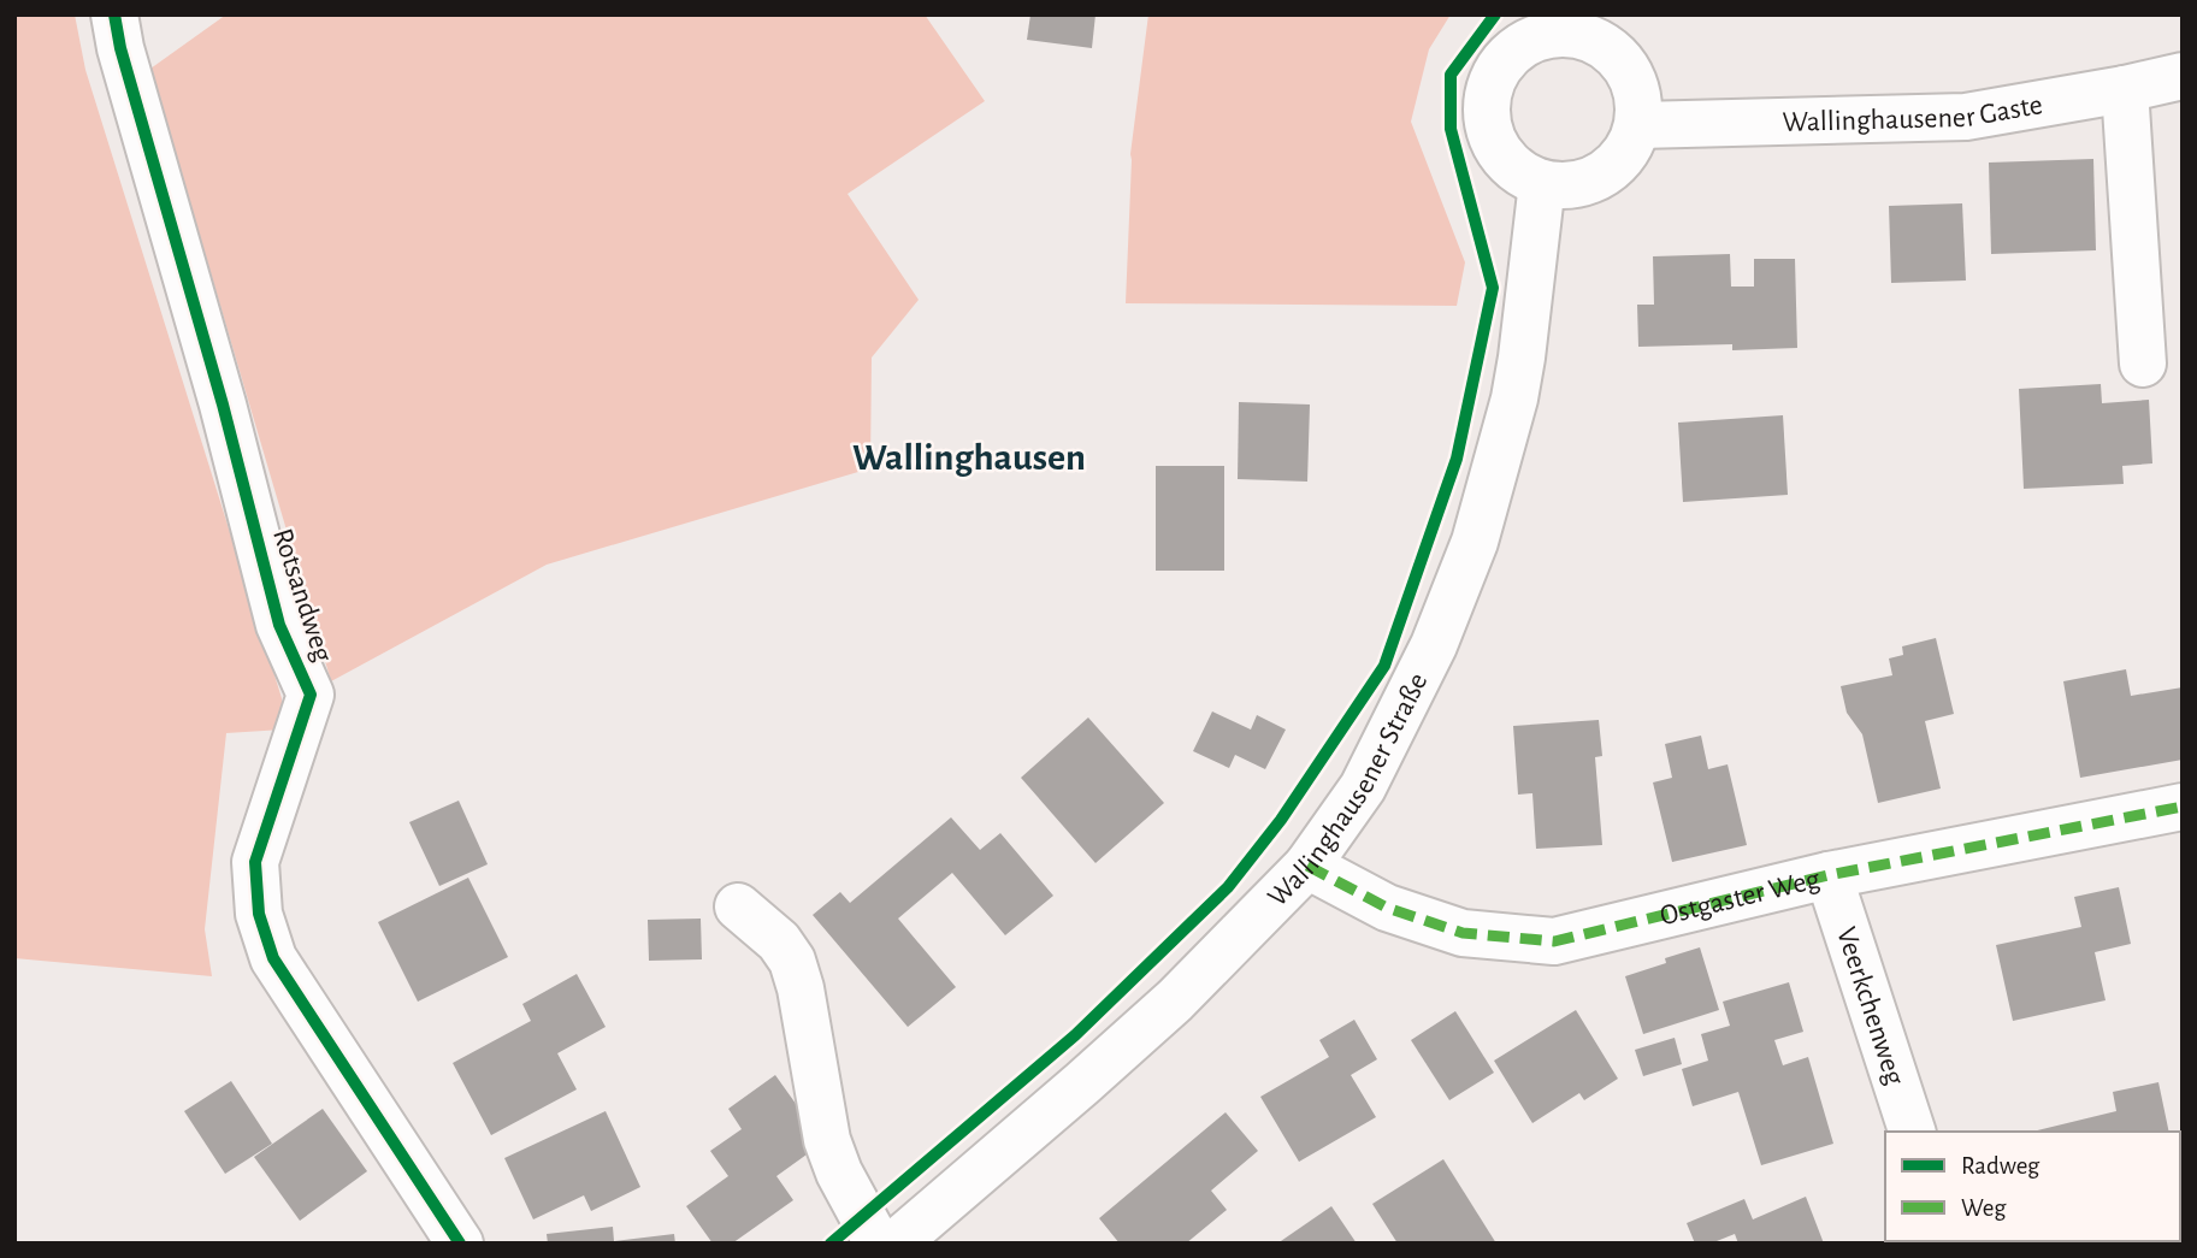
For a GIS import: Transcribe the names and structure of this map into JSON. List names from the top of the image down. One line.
{"streets":{"street":["Wallinghausener Gaste","Rotsandweg","Wallinghausener Straße","Ostgaster Weg","Veerkchenweg"]},"crossings":[["Wallinghausener Gaste","Wallinghausener Straße"],["Wallinghausener Straße","Ostgaster Weg"],["Ostgaster Weg","Veerkchenweg"]],"districts":["Wallinghausen"],"legend":["Radweg","Weg"]}
